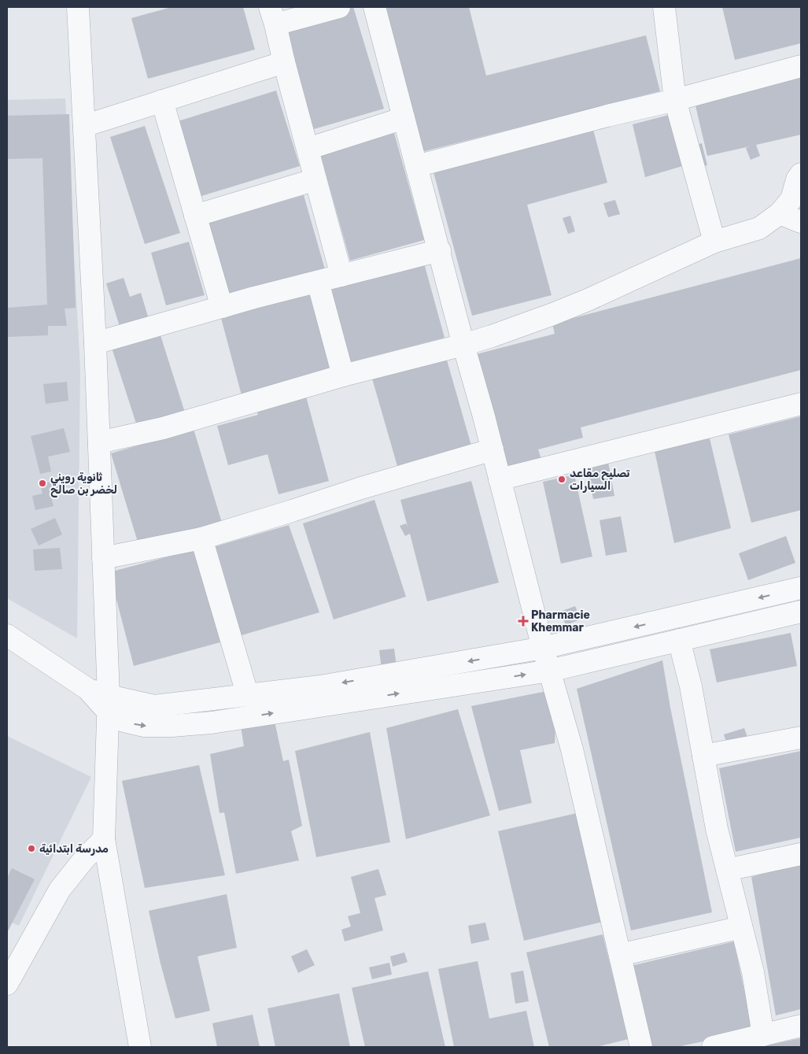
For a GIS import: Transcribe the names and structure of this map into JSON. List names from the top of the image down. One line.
{"places":{"other":["تصليح مقاعد السيارات","ثانوية رويني لخضر بن صالح","مدرسة ابتدائية"],"health":["Pharmacie Khemmar"]}}
